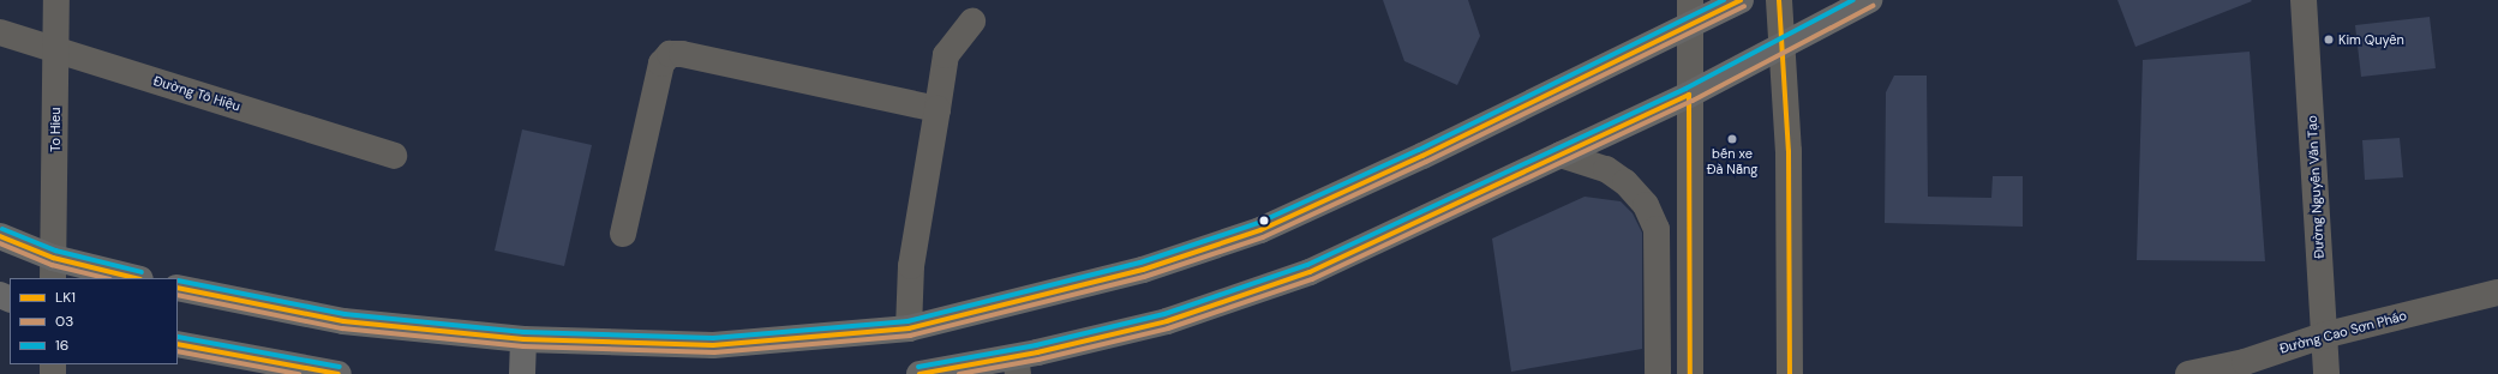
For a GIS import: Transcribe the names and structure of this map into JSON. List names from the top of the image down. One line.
{"streets":{"street":["Đường Tô Hiệu","To Hieu","Đường Nguyễn Văn Tạo","Đường Cao Sơn Pháo"]},"crossings":[["Đường Tô Hiệu","To Hieu"],["Đường Nguyễn Văn Tạo","Đường Cao Sơn Pháo"]],"places":["Kim Quyên","bến xe Đà Nẵng"],"lines":["transit line LK1","transit line 16","transit line 03"],"legend":["LK1","03","16"]}
